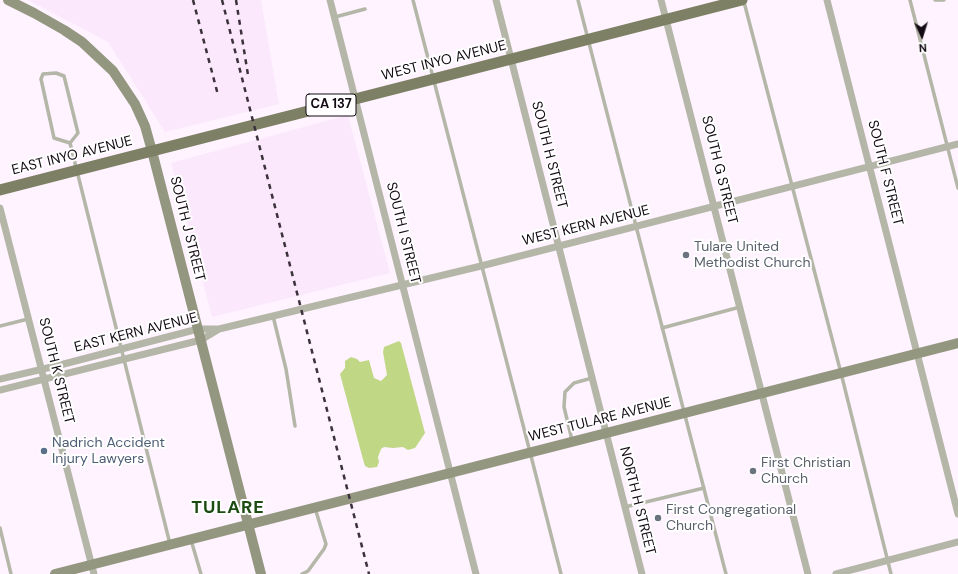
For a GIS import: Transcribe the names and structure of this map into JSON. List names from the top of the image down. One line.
{"streets":{"main road":["WEST INYO AVENUE","CA 137","EAST INYO AVENUE","SOUTH J STREET","WEST TULARE AVENUE"],"street":["SOUTH H STREET","SOUTH G STREET","SOUTH F STREET","WEST KERN AVENUE","SOUTH I STREET","EAST KERN AVENUE","SOUTH K STREET","NORTH H STREET"]},"crossings":[["WEST INYO AVENUE","SOUTH H STREET"],["WEST INYO AVENUE","EAST INYO AVENUE"],["WEST INYO AVENUE","SOUTH G STREET"],["WEST INYO AVENUE","SOUTH J STREET"],["WEST INYO AVENUE","SOUTH I STREET"],["SOUTH H STREET","WEST KERN AVENUE"],["SOUTH H STREET","WEST TULARE AVENUE"],["SOUTH H STREET","NORTH H STREET"],["EAST INYO AVENUE","SOUTH J STREET"],["SOUTH G STREET","WEST KERN AVENUE"],["SOUTH G STREET","WEST TULARE AVENUE"],["SOUTH F STREET","WEST KERN AVENUE"],["SOUTH F STREET","WEST TULARE AVENUE"],["WEST KERN AVENUE","SOUTH I STREET"],["WEST KERN AVENUE","EAST KERN AVENUE"],["SOUTH J STREET","EAST KERN AVENUE"],["SOUTH J STREET","WEST TULARE AVENUE"],["SOUTH I STREET","WEST TULARE AVENUE"],["EAST KERN AVENUE","SOUTH K STREET"],["SOUTH K STREET","WEST TULARE AVENUE"],["WEST TULARE AVENUE","NORTH H STREET"]],"districts":["TULARE"],"places":["Tulare United Methodist Church","Nadrich Accident Injury Lawyers","First Christian Church","First Congregational Church"],"north":"bottom"}
